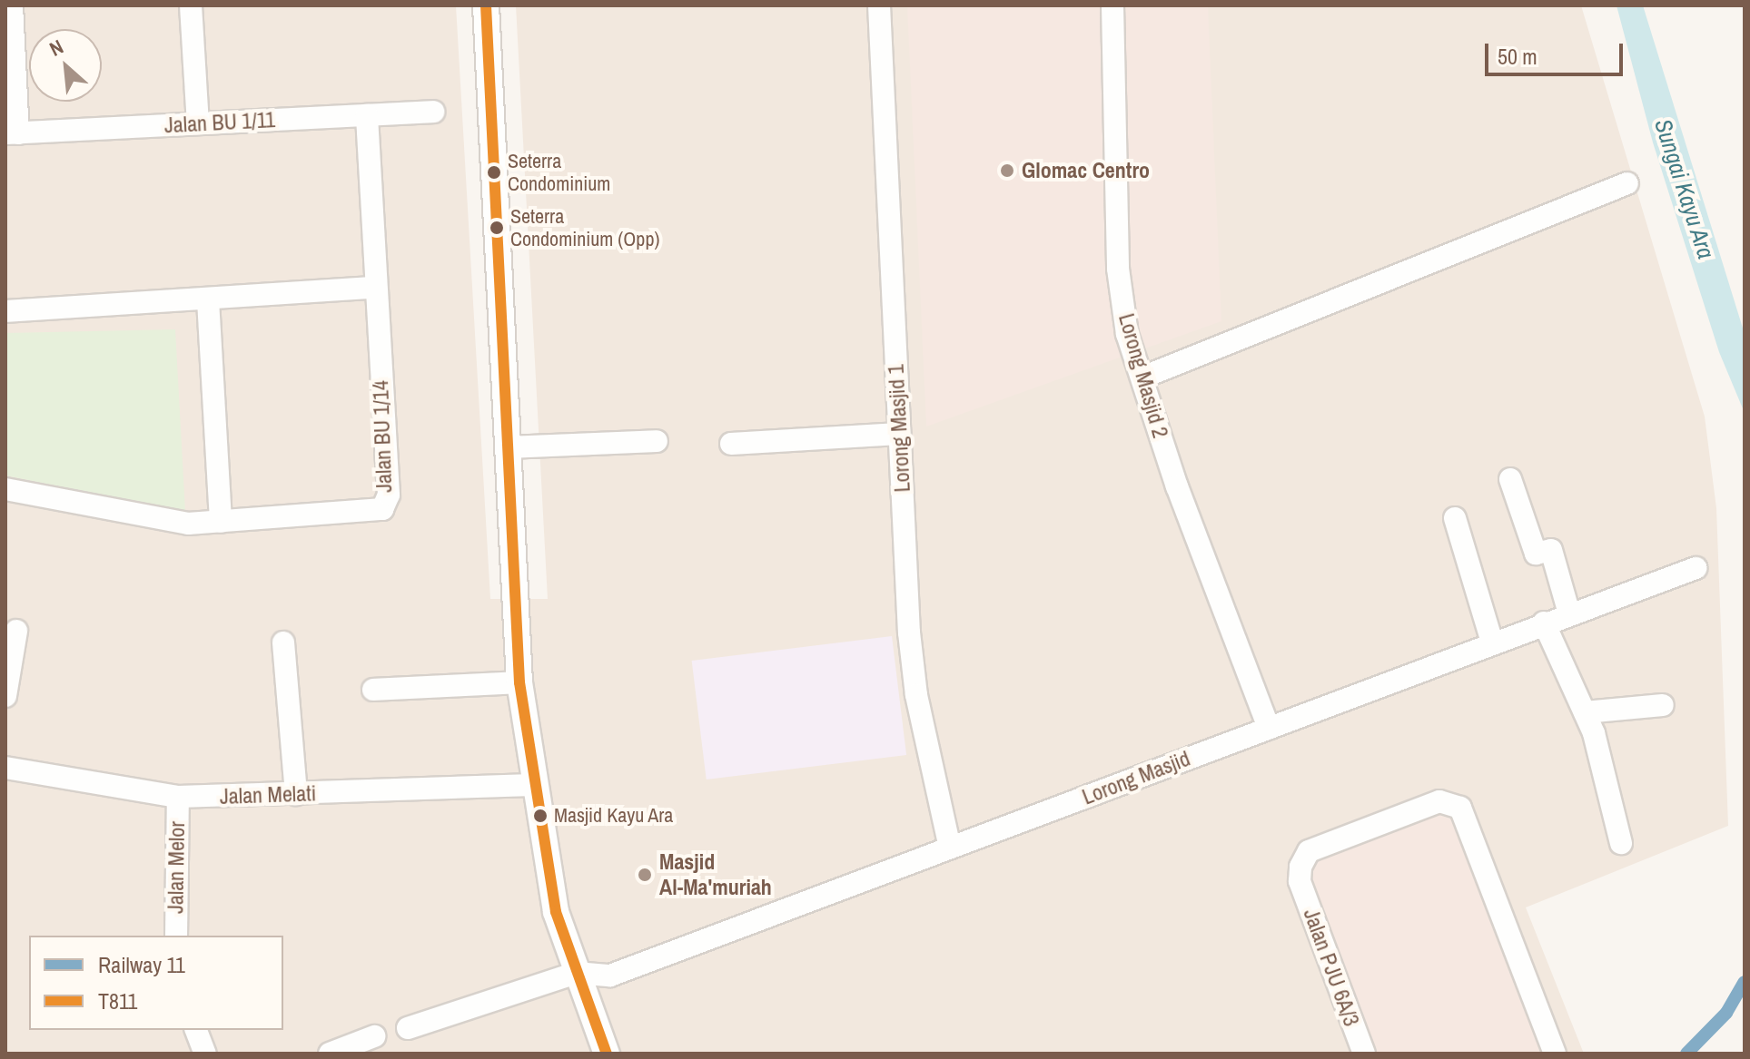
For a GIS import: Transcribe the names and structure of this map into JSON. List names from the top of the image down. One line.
{"streets":{"street":["Jalan BU 1/11","Lorong Masjid 2","Lorong Masjid 1","Jalan BU 1/14","Lorong Masjid","Jalan Melati","Jalan Melor","Jalan PJU 6A/3"]},"crossings":[["Jalan BU 1/11","Jalan BU 1/14"],["Lorong Masjid 2","Lorong Masjid"],["Lorong Masjid 1","Lorong Masjid"],["Jalan Melati","Jalan Melor"]],"water":["Sungai Kayu Ara"],"places":["Glomac Centro","Seterra Condominium","Seterra Condominium (Opp)","Masjid Kayu Ara","Masjid Al-Ma'muriah"],"lines":["transit line T811","rail line 11"],"legend":["Railway 11","T811"],"scale_bar":"50 m","north":"top left"}
